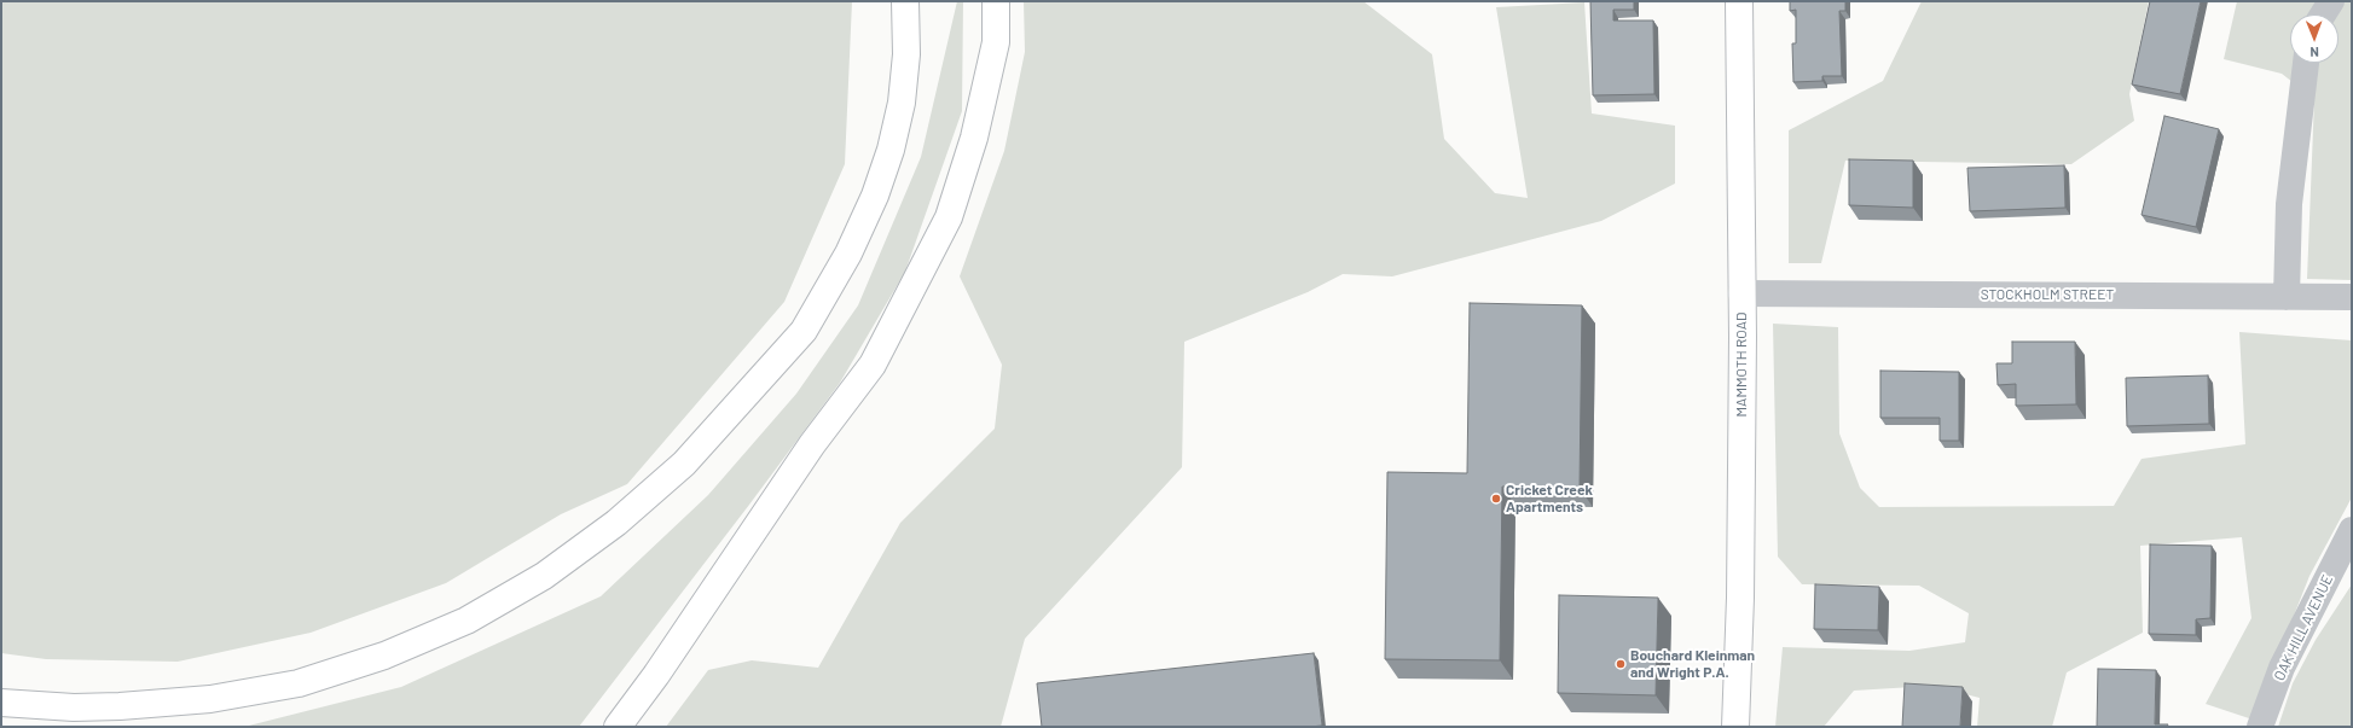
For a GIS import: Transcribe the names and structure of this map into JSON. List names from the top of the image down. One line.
{"streets":{"main road":["MAMMOTH ROAD"],"street":["STOCKHOLM STREET","OAK HILL AVENUE"]},"crossings":[["STOCKHOLM STREET","MAMMOTH ROAD"]],"places":["Cricket Creek Apartments","Bouchard Kleinman and Wright P.A."],"north":"bottom"}
